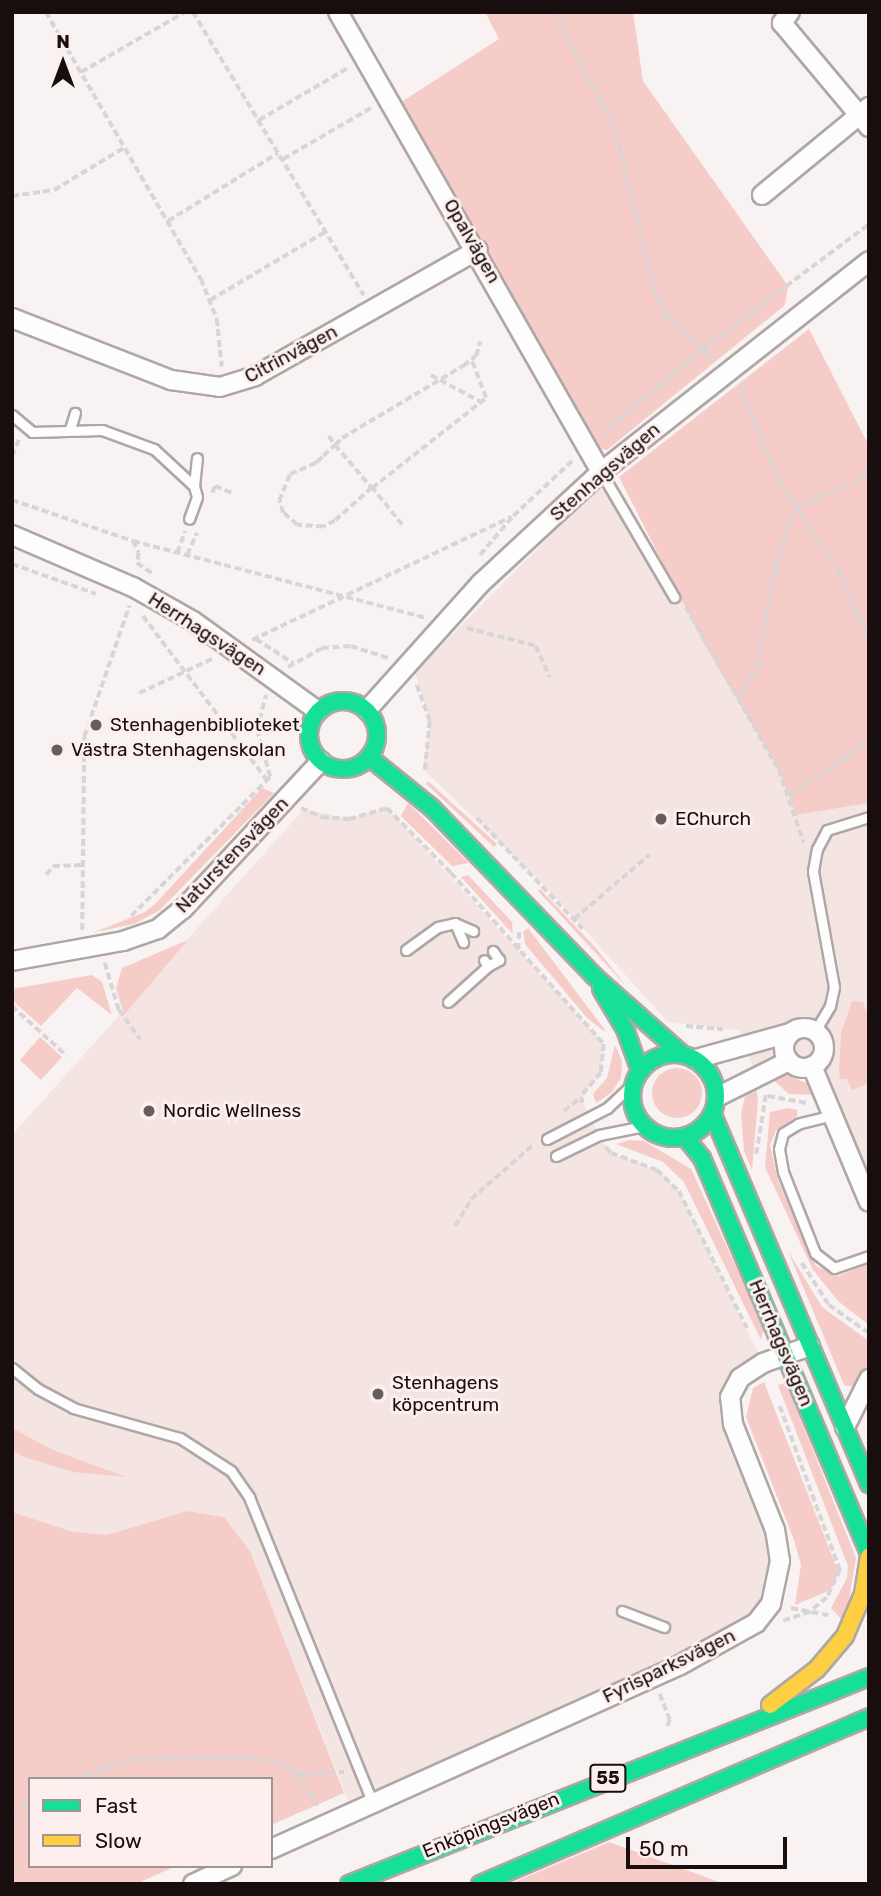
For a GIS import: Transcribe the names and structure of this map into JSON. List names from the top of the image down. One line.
{"streets":{"street":["Opalvägen","Citrinvägen","Stenhagsvägen","Herrhagsvägen","Naturstensvägen","Fyrisparksvägen","55","Enköpingsvägen"]},"crossings":[["Opalvägen","Citrinvägen"],["Opalvägen","Stenhagsvägen"],["Stenhagsvägen","Herrhagsvägen"],["Stenhagsvägen","Naturstensvägen"],["Herrhagsvägen","Naturstensvägen"],["Herrhagsvägen","Fyrisparksvägen"]],"places":["Stenhagenbiblioteket","Västra Stenhagenskolan","EChurch","Nordic Wellness","Stenhagens köpcentrum"],"legend":["Fast","Slow"],"scale_bar":"50 m","north":"top"}
